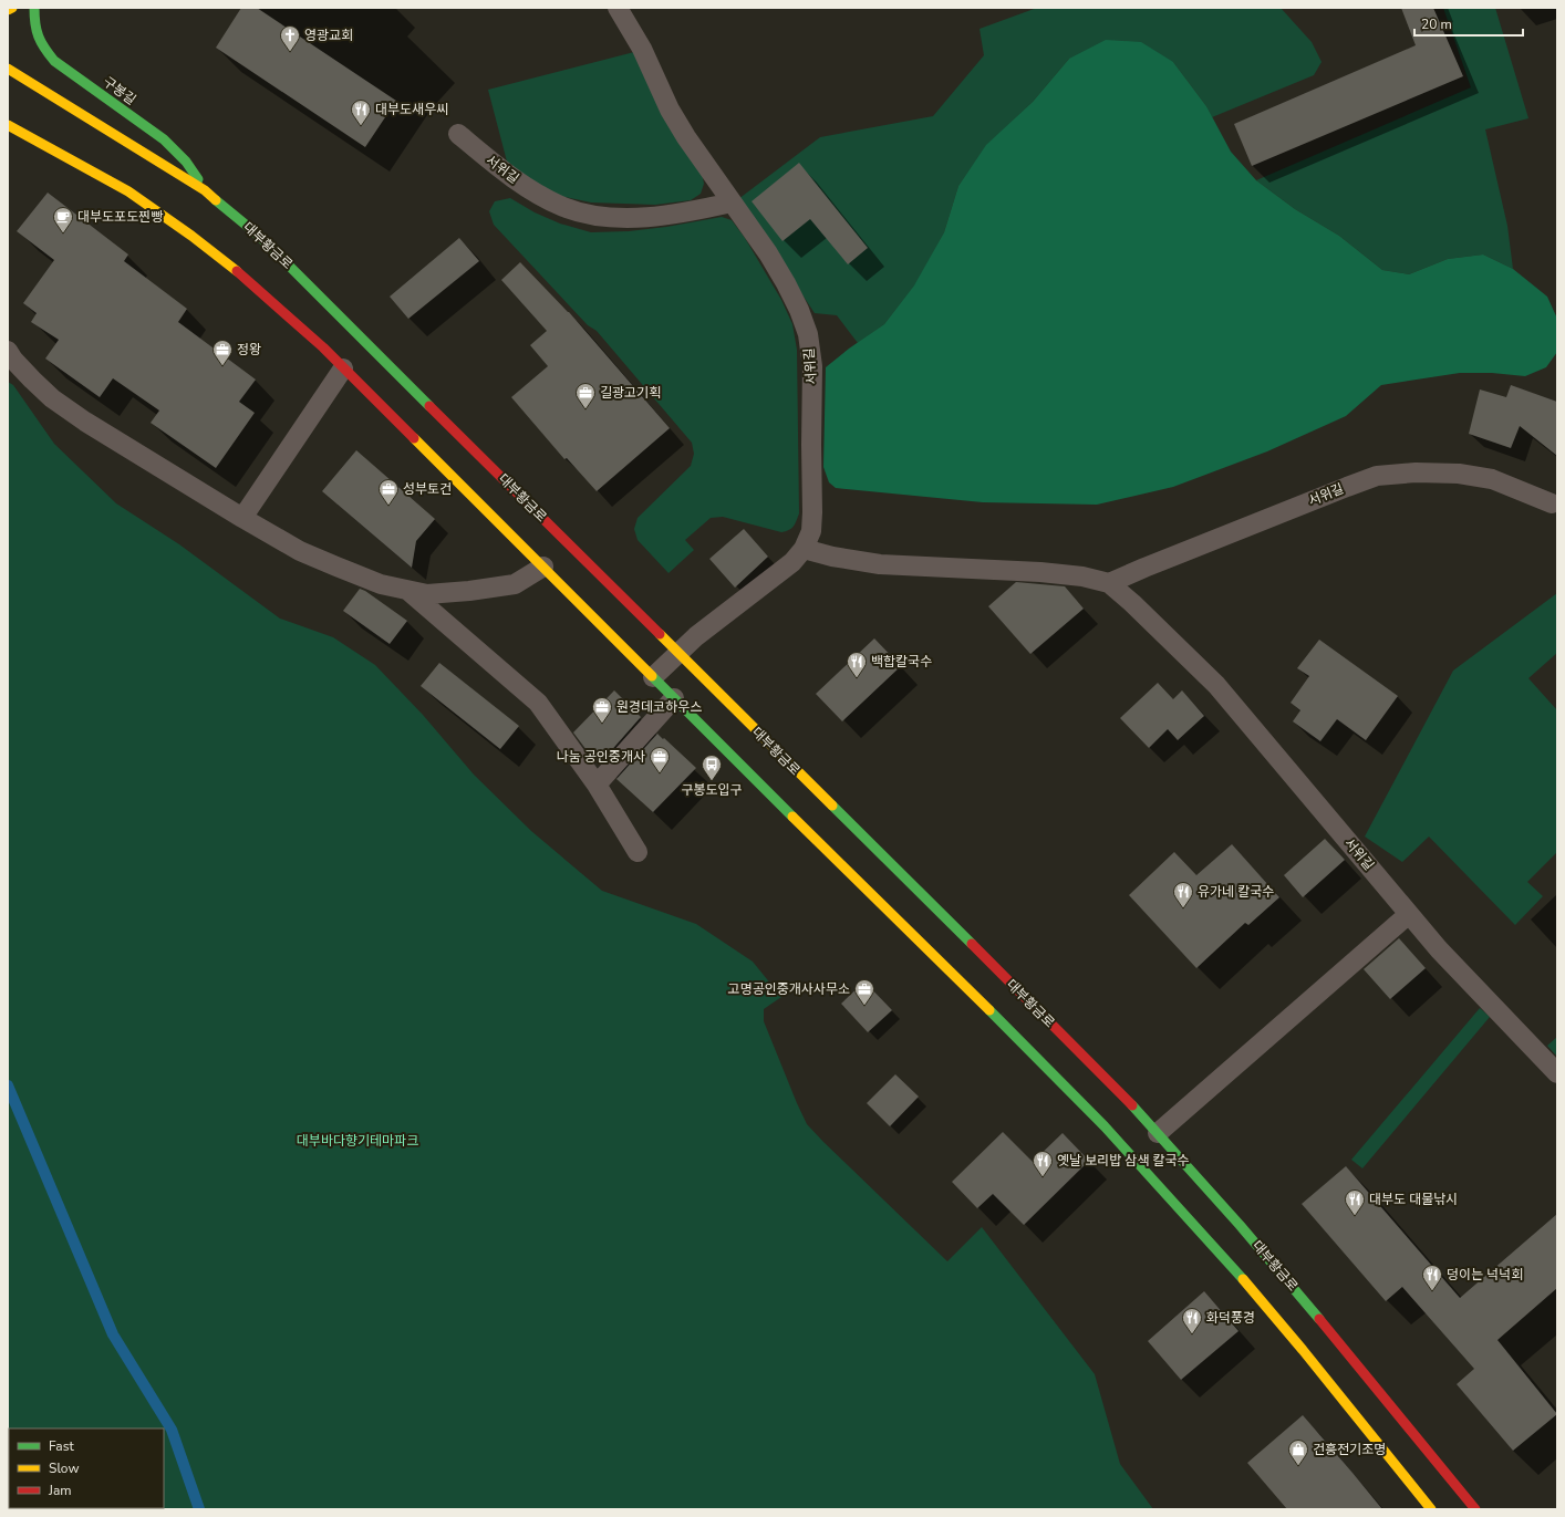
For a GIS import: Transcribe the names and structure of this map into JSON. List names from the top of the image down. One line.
{"streets":{"main road":["구봉길","대부황금로"],"lane":["서위길"]},"crossings":[["구봉길","대부황금로"],["서위길","대부황금로"]],"parks":["대부바다향기테마파크"],"places":{"church":["영광교회"],"restaurant":["대부도새우씨","백합칼국수","유가네 칼국수","옛날 보리밥 삼색 칼국수","대부도 대물낚시","덩이는 넉넉회","화덕풍경"],"cafe":["대부도포도찐빵"],"office":["정왕","길광고기획","성부토건","원경데코하우스","나눔 공인중개사","고명공인중개사사무소"],"bus stop":["구봉도입구"],"shop":["건흥전기조명"]},"legend":["Fast","Slow","Jam"],"scale_bar":"20 m"}
